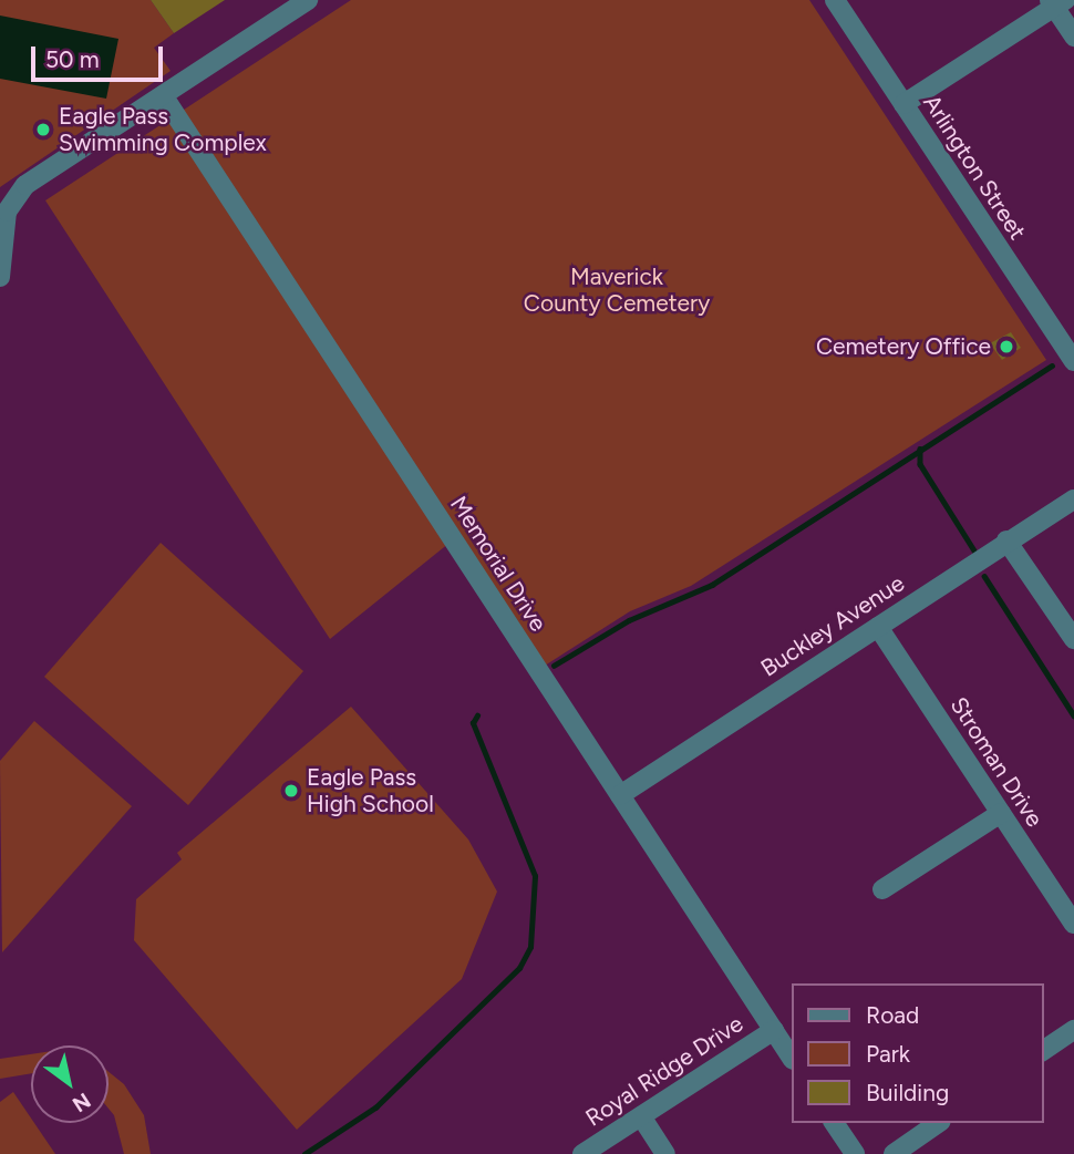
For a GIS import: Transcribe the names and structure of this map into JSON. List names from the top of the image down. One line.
{"streets":{"street":["Arlington Street","Memorial Drive","Buckley Avenue","Stroman Drive","Royal Ridge Drive"]},"crossings":[["Memorial Drive","Buckley Avenue"],["Memorial Drive","Royal Ridge Drive"],["Buckley Avenue","Stroman Drive"]],"parks":["Maverick County Cemetery"],"places":["Eagle Pass Swimming Complex","Cemetery Office","Eagle Pass High School"],"legend":["Road","Park","Building"],"scale_bar":"50 m","north":"bottom right"}
